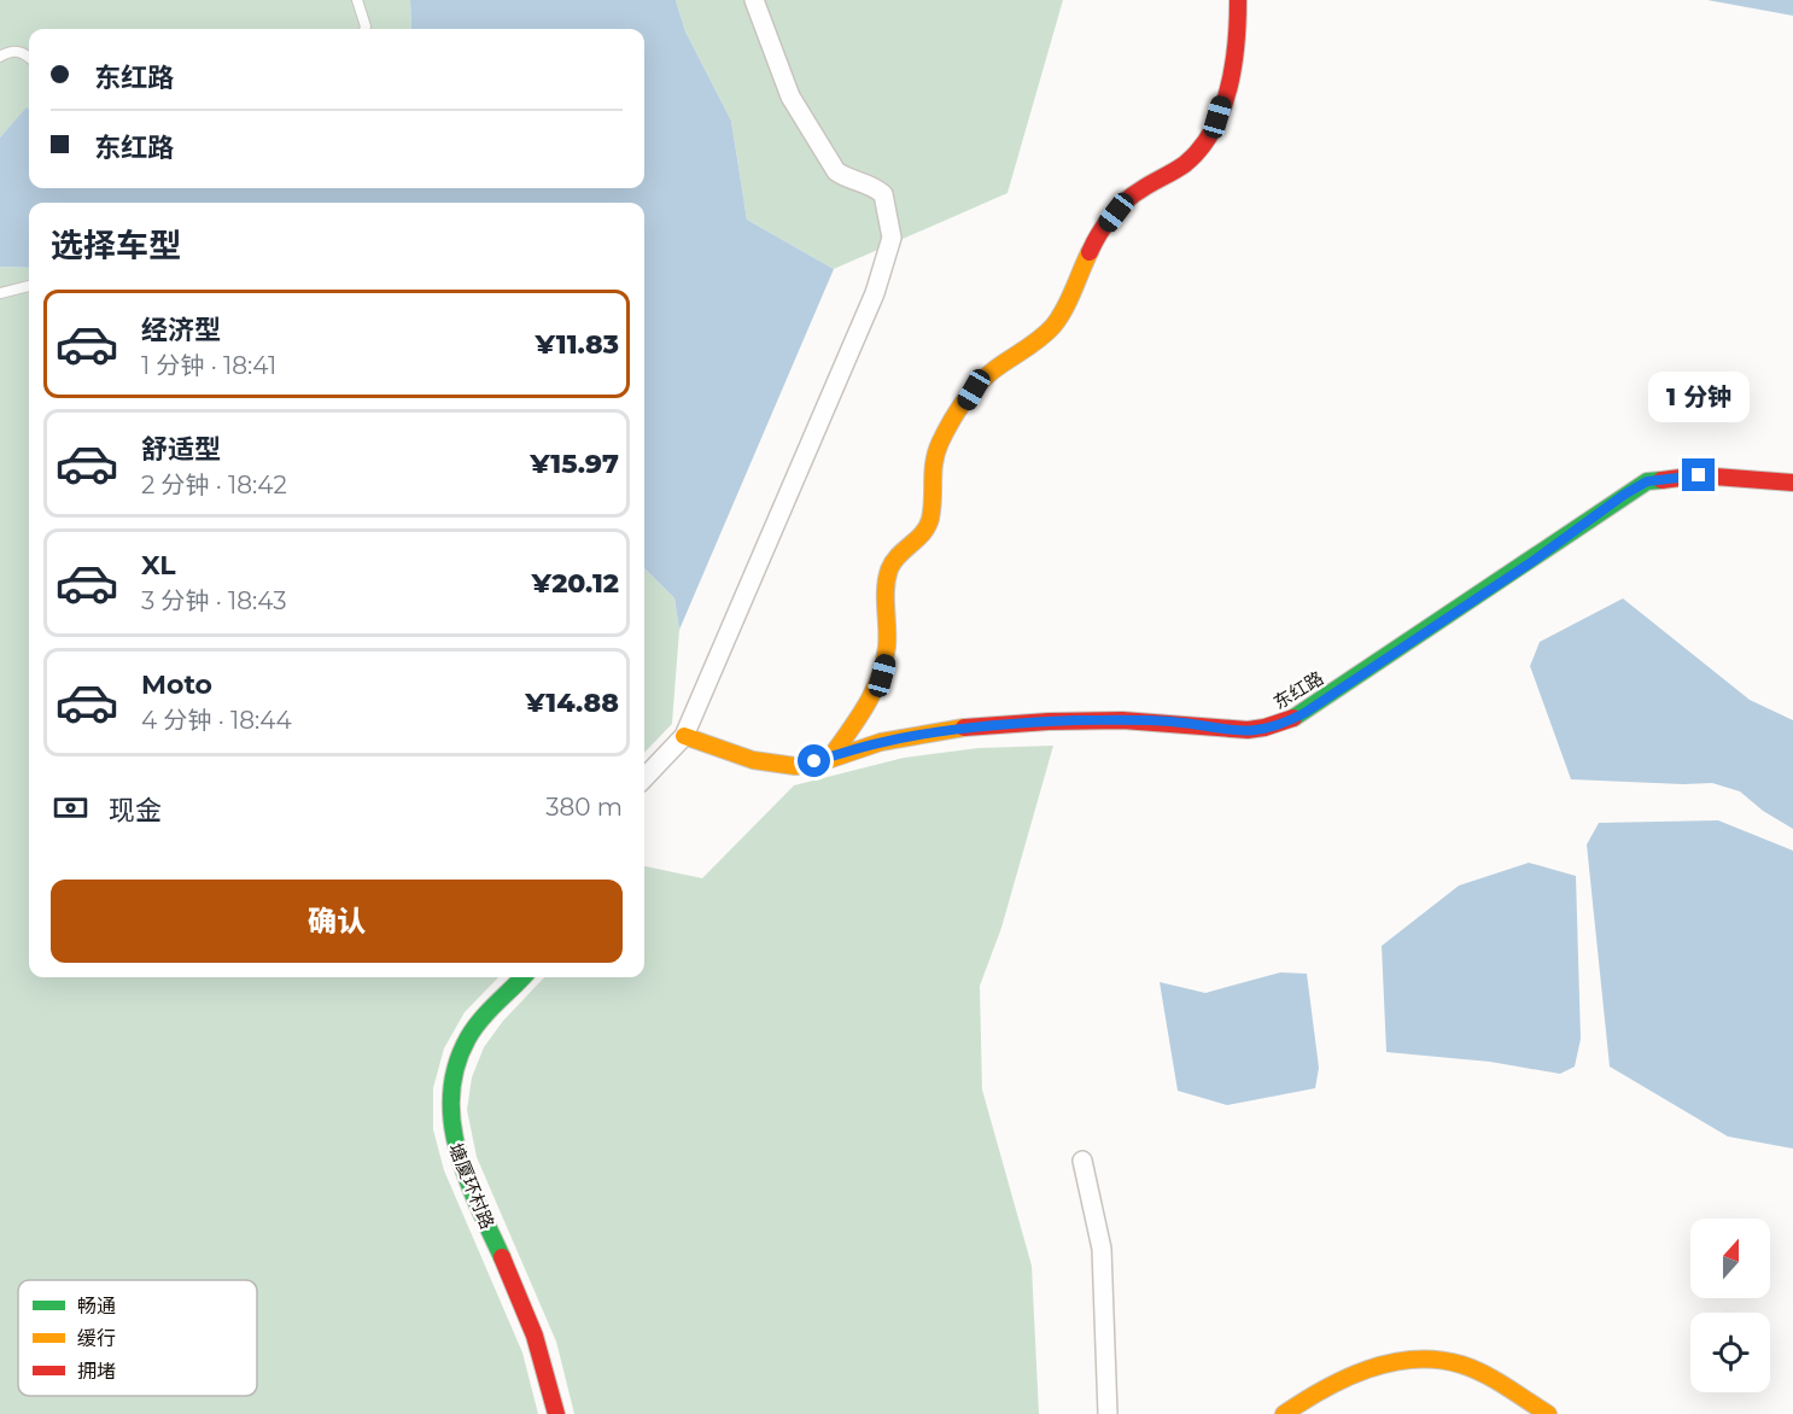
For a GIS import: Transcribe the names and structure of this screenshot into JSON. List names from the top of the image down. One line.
{"streets":{"street":["东红路","塘厦环村路"]},"legend":["畅通","缓行","拥堵"],"north":"top","page":{"banner":["东红路","东红路"],"heading":"选择车型","list":[{"name":"经济型","note":"1 分钟 · 18:41","value":"¥11.83"},{"name":"舒适型","note":"2 分钟 · 18:42","value":"¥15.97"},{"name":"XL","note":"3 分钟 · 18:43","value":"¥20.12"},{"name":"Moto","note":"4 分钟 · 18:44","value":"¥14.88"}],"bubble":"1 分钟","pay":["现金","380 m"],"buttons":"确认"}}
